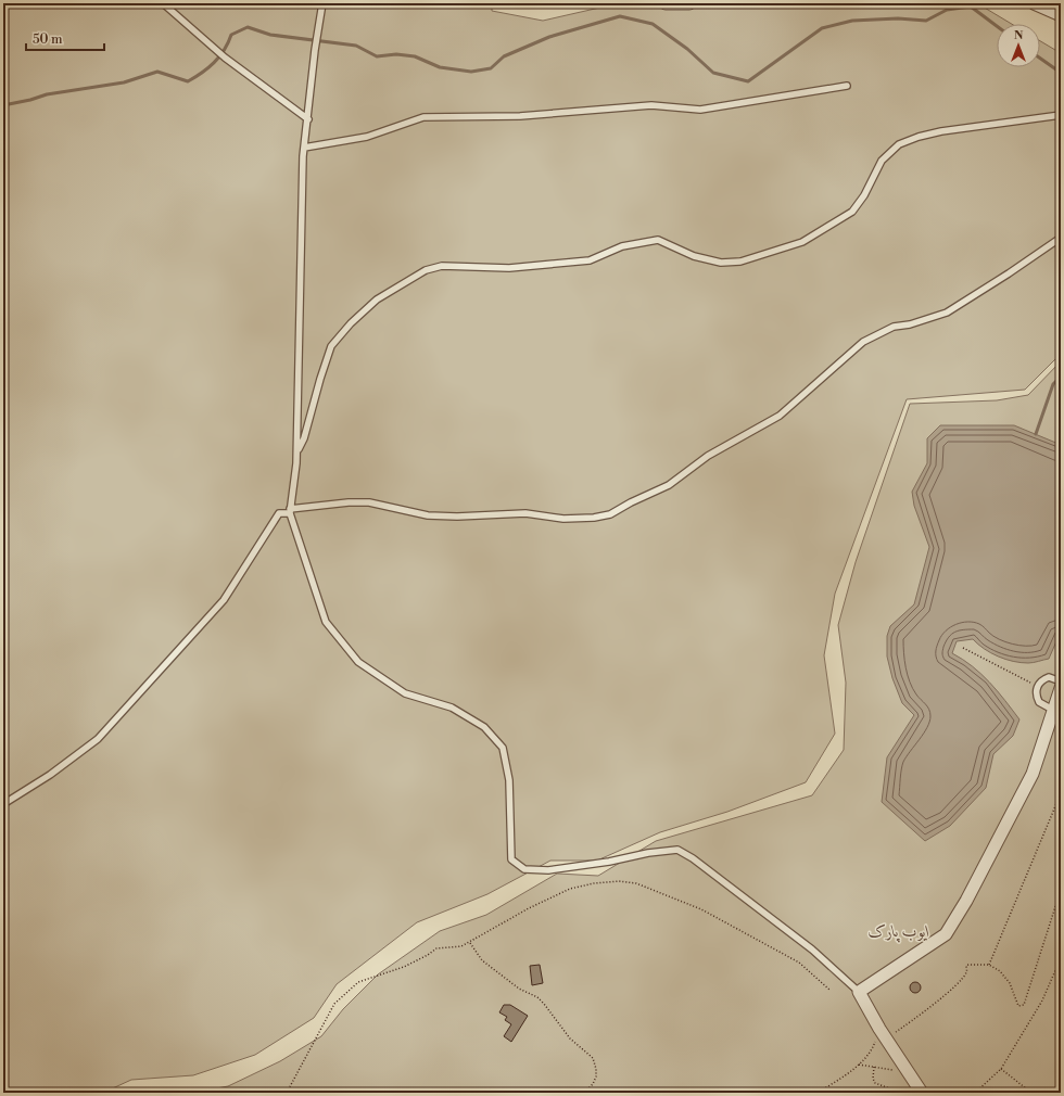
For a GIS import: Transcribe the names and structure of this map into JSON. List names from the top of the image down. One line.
{"parks":["ایوب پارک"],"scale_bar":"50 m","north":"top"}
